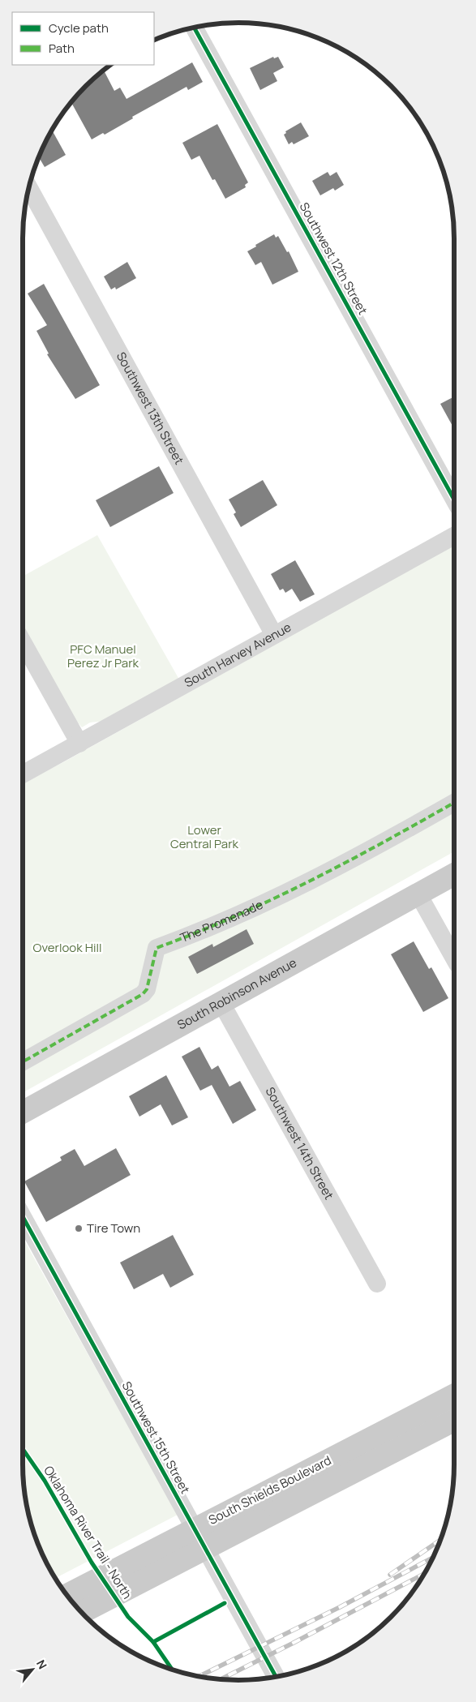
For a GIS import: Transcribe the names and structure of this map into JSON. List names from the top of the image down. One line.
{"streets":{"main road":["South Robinson Avenue","South Shields Boulevard"],"street":["Southwest 12th Street","Southwest 13th Street","South Harvey Avenue","The Promenade","Southwest 14th Street","Southwest 15th Street"],"cycle path":["Oklahoma River Trail - North"]},"crossings":[["Southwest 13th Street","South Harvey Avenue"],["South Robinson Avenue","Southwest 14th Street"]],"parks":["PFC Manuel Perez Jr Park","Lower Central Park","Overlook Hill"],"places":["Tire Town"],"legend":["Cycle path","Path"],"north":"top right"}
